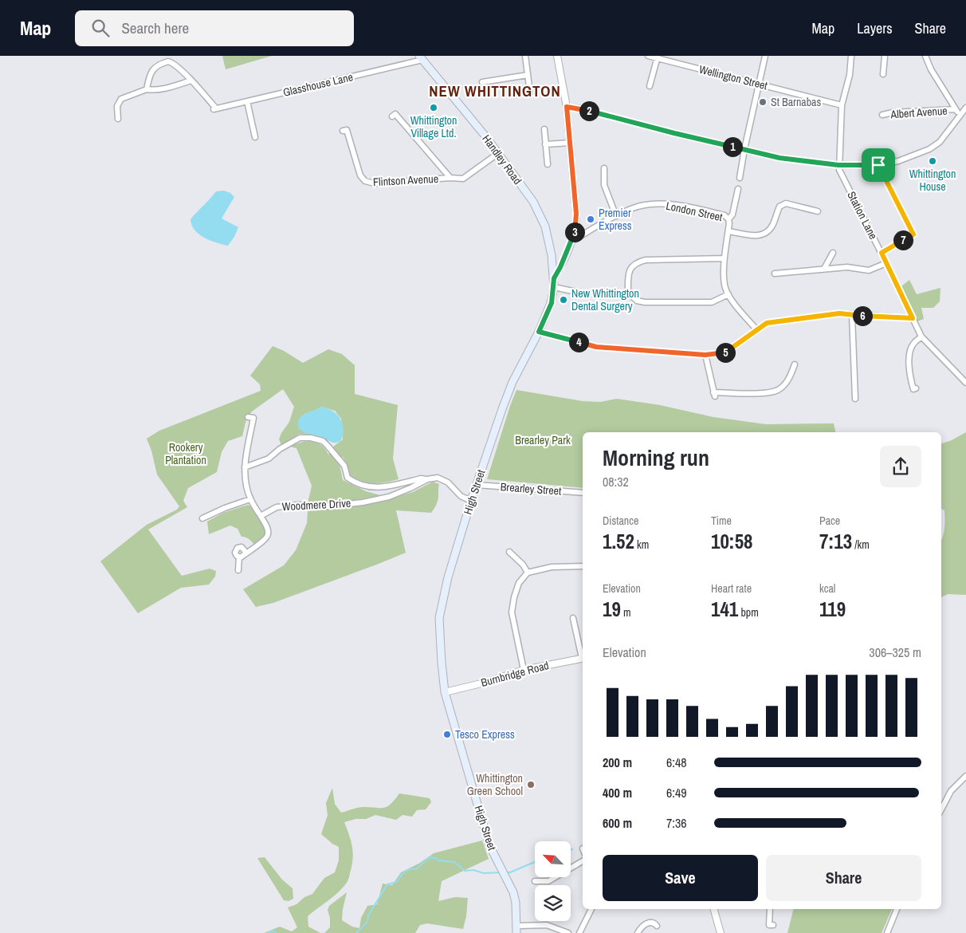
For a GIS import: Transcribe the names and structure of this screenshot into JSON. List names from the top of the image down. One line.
{"streets":{"main road":["Handley Road","High Street"],"street":["Wellington Street","Glasshouse Lane","Albert Avenue","Flintson Avenue","London Street","Station Lane","Brearley Street","Woodmere Drive","Burnbridge Road"]},"crossings":[["Glasshouse Lane","Handley Road"],["Handley Road","Flintson Avenue"],["Handley Road","High Street"],["London Street","High Street"],["Brearley Street","High Street"],["High Street","Burnbridge Road"]],"districts":["NEW WHITTINGTON"],"parks":["Brearley Park","Rookery Plantation"],"places":["St Barnabas","Whittington Village Ltd.","Whittington House","Premier Express","New Whittington Dental Surgery","Tesco Express","Whittington Green School"],"north":"top left","page":{"header":"Map","search":"Search here","nav":["Map","Layers","Share"],"pins":["2","1","3","7","6","4","5"],"heading":["Morning run","08:32"],"stats":[["Distance","1.52 km"],["Time","10:58"],["Pace","7:13 /km"],["Elevation","19 m"],["Heart rate","141 bpm"],["kcal","119"]],"chart":["Elevation","306–325 m"],"list":[{"name":"200 m","note":"6:48"},{"name":"400 m","note":"6:49"},{"name":"600 m","note":"7:36"}],"buttons":["Save","Share"]}}
